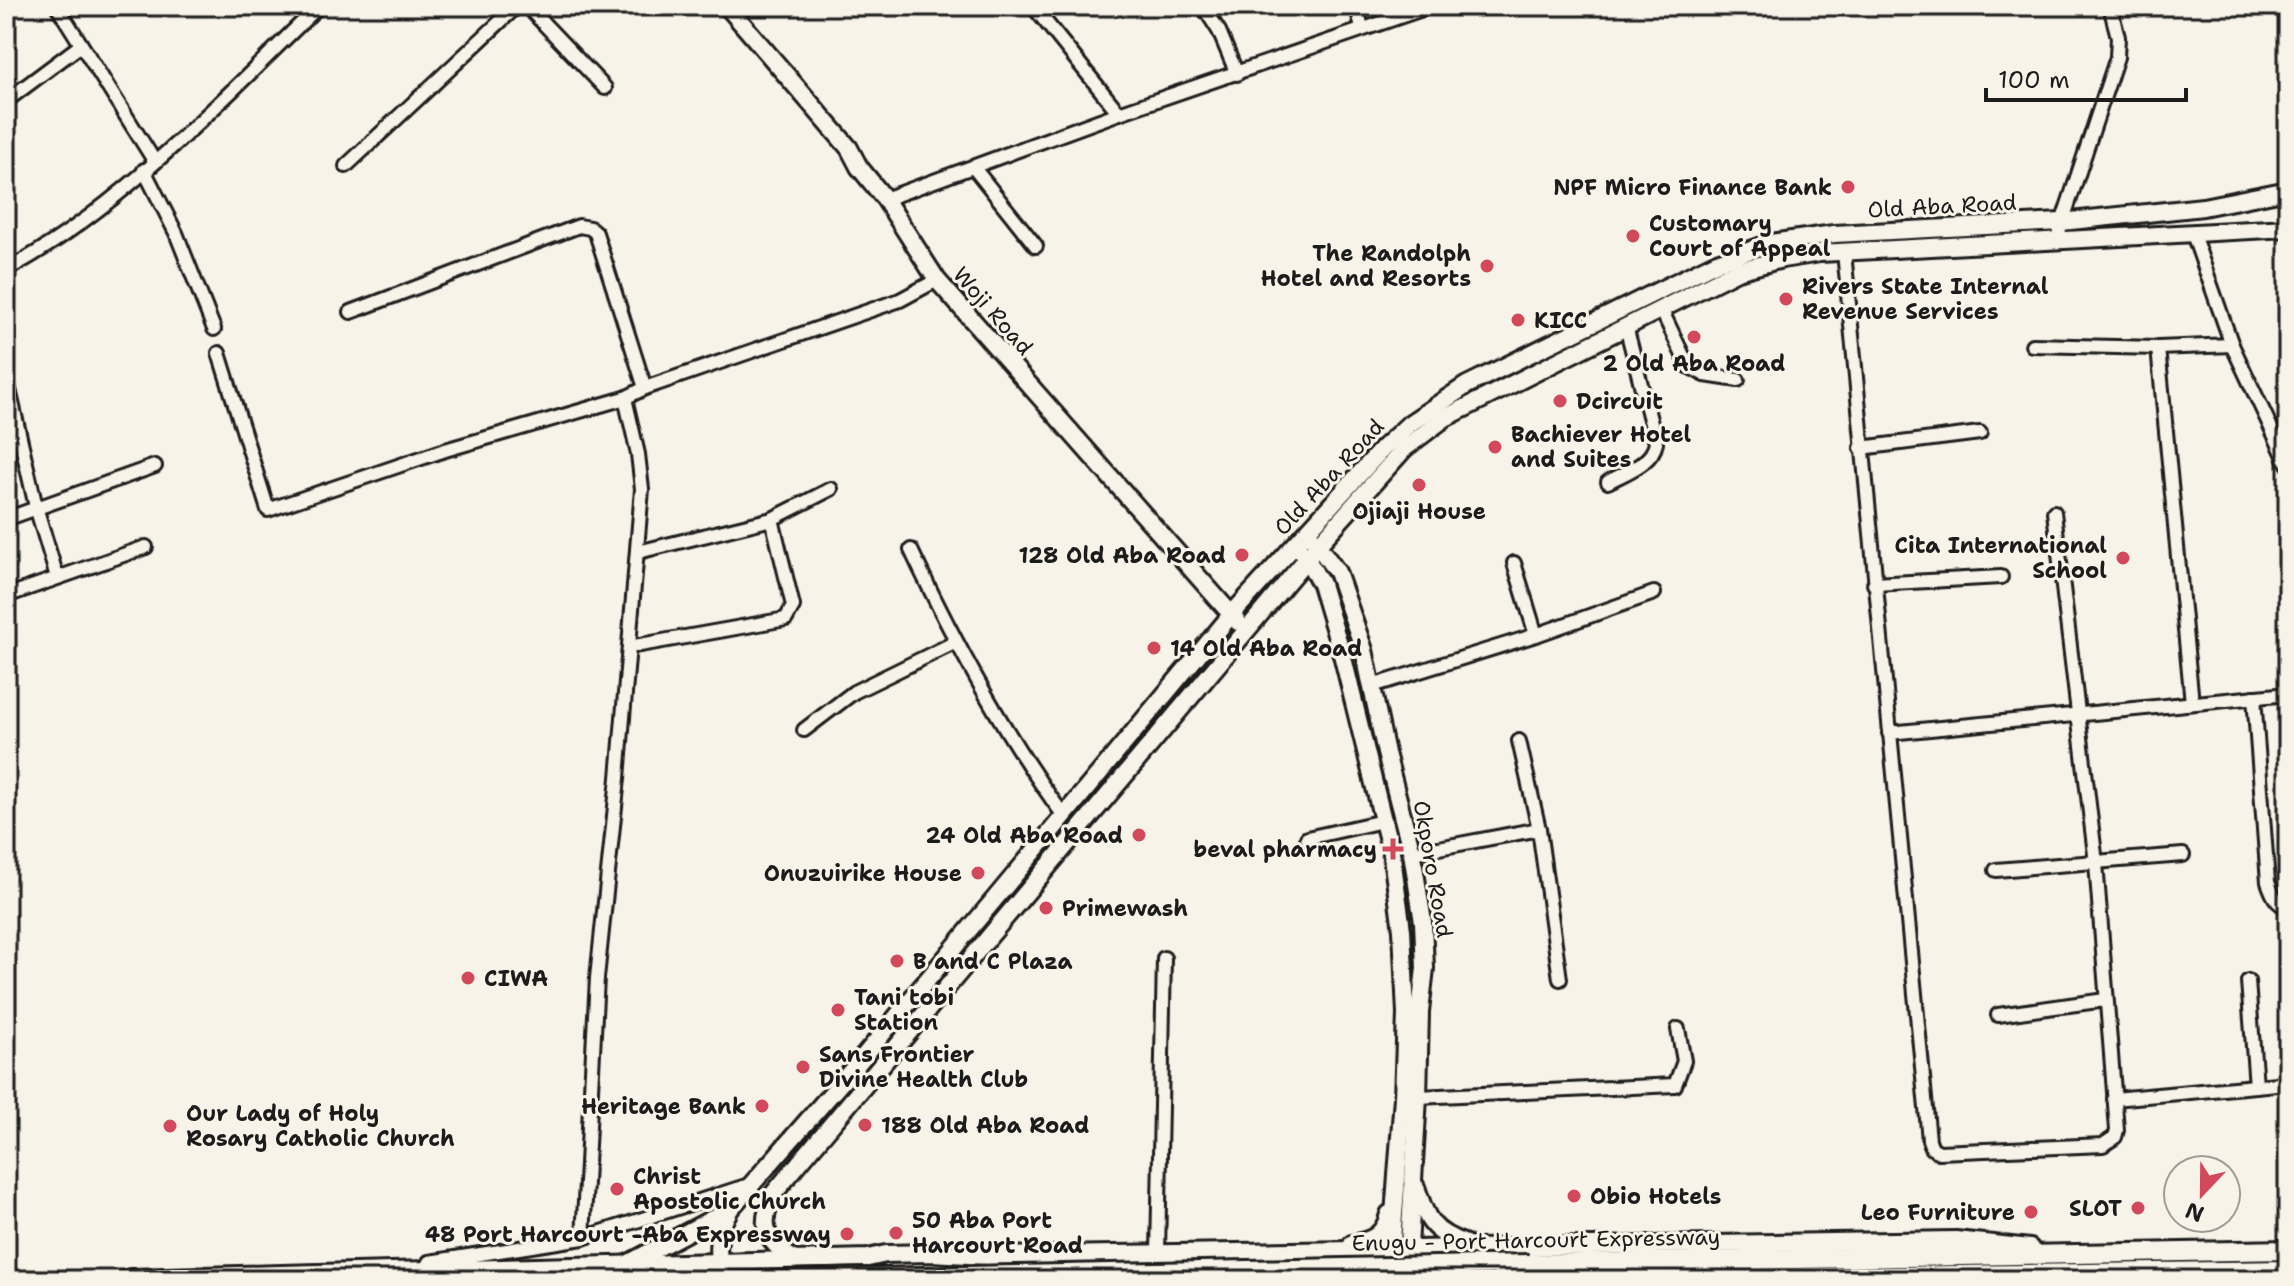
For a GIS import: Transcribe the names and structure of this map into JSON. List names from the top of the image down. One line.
{"streets":{"highway":["Enugu - Port Harcourt Expressway"],"main road":["Old Aba Road","Woji Road","Okporo Road"]},"crossings":[["Old Aba Road","Woji Road"],["Old Aba Road","Okporo Road"]],"places":{"other":["NPF Micro Finance Bank","Customary Court of Appeal","The Randolph Hotel and Resorts","Rivers State Internal Revenue Services","KICC","2 Old Aba Road","Dcircuit","Bachiever Hotel and Suites","Ojiaji House","128 Old Aba Road","Cita International School","14 Old Aba Road","24 Old Aba Road","Onuzuirike House","Primewash","B and C Plaza","CIWA","Tani tobi Station","Sans Frontier Divine Health Club","Heritage Bank","188 Old Aba Road","Our Lady of Holy Rosary Catholic Church","Christ Apostolic Church","Obio Hotels","SLOT","Leo Furniture","50 Aba Port Harcourt Road","48 Port Harcourt -Aba Expressway"],"health":["beval pharmacy"]},"scale_bar":"100 m","north":"bottom"}
